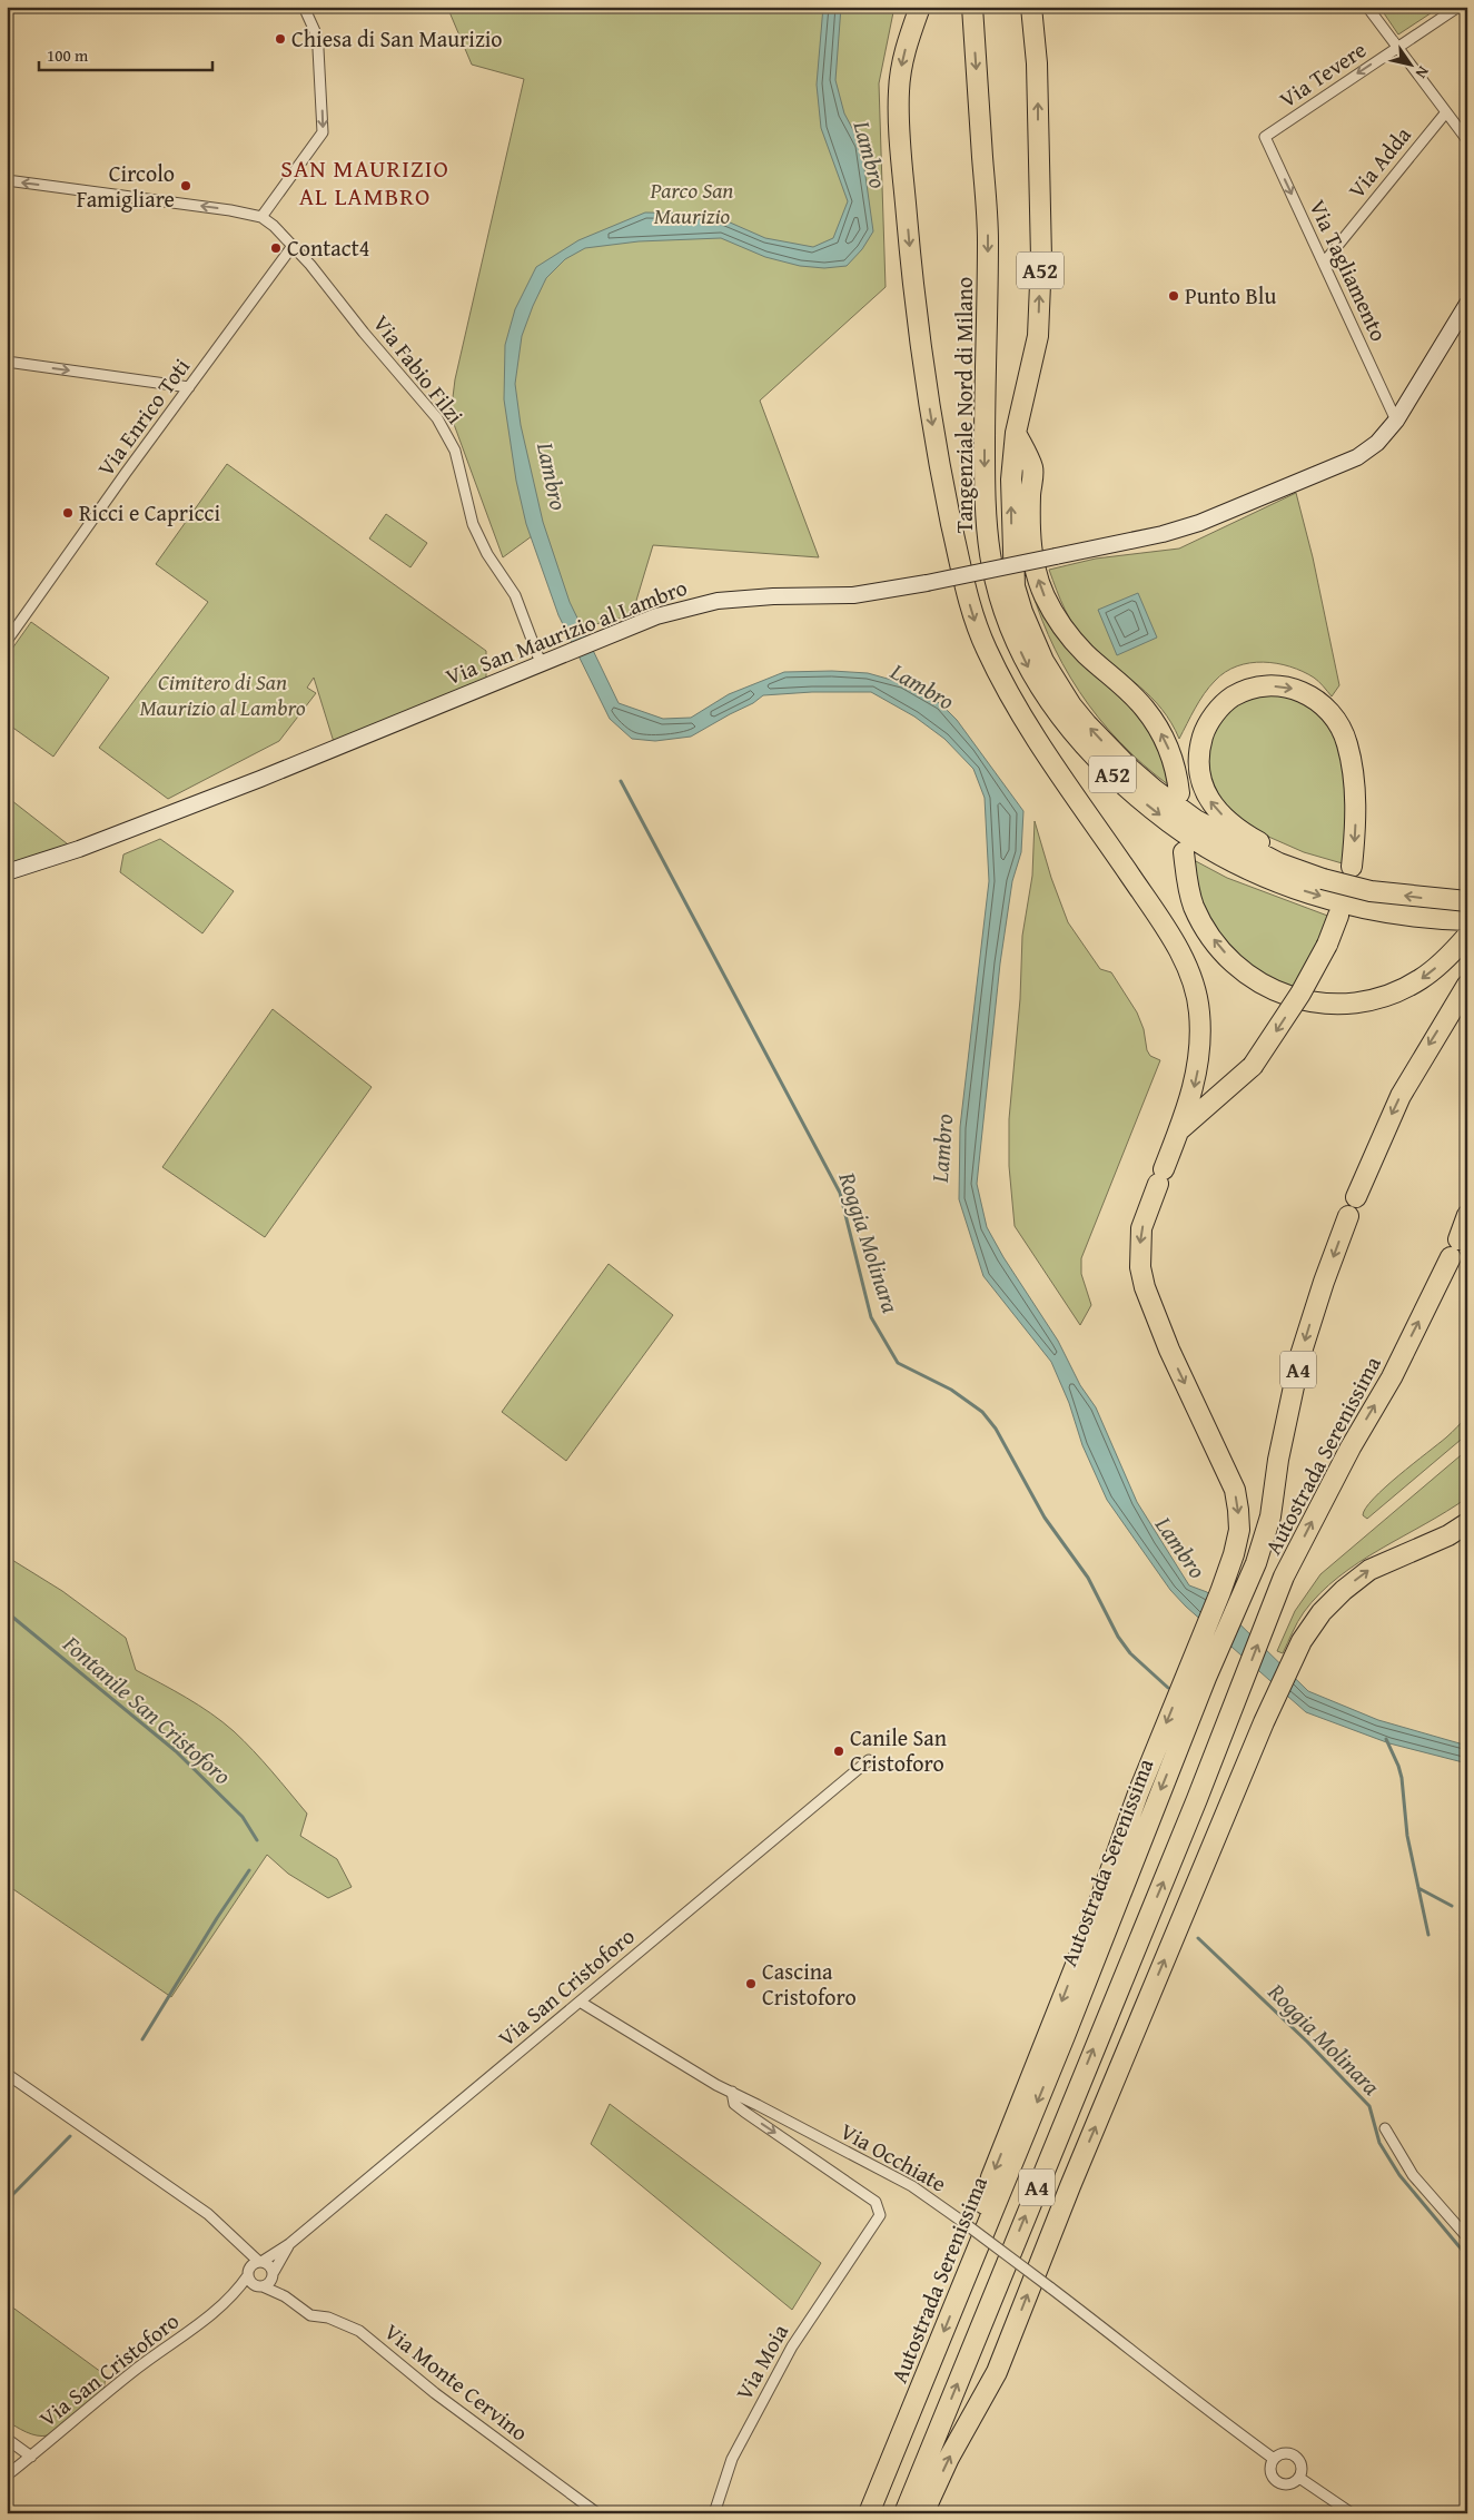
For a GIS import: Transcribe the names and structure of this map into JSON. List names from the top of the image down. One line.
{"streets":{"highway":["A52","Tangenziale Nord di Milano","A4","Autostrada Serenissima"],"main road":["Via San Maurizio al Lambro"],"street":["Via Tevere","Via Adda","Via Tagliamento","Via Fabio Filzi","Via Enrico Toti","Via San Cristoforo","Via Occhiate","Via Moia","Via Monte Cervino"]},"crossings":[["Via Tevere","Via Tagliamento"],["Via Adda","Via Tagliamento"],["Via Tagliamento","Via San Maurizio al Lambro"],["Via Fabio Filzi","Via Enrico Toti"],["Via Fabio Filzi","Via San Maurizio al Lambro"],["Via San Cristoforo","Via Occhiate"],["Via San Cristoforo","Via Monte Cervino"],["Via Occhiate","Via Moia"]],"one_way":["Via Tevere","Via Tagliamento"],"districts":["SAN MAURIZIO AL LAMBRO"],"water":["Lambro","Roggia Molinara","Fontanile San Cristoforo"],"parks":["Parco San Maurizio","Cimitero di San Maurizio al Lambro"],"places":["Chiesa di San Maurizio","Circolo Famigliare","Contact4","Punto Blu","Ricci e Capricci","Canile San Cristoforo","Cascina Cristoforo"],"scale_bar":"100 m","north":"bottom right"}
